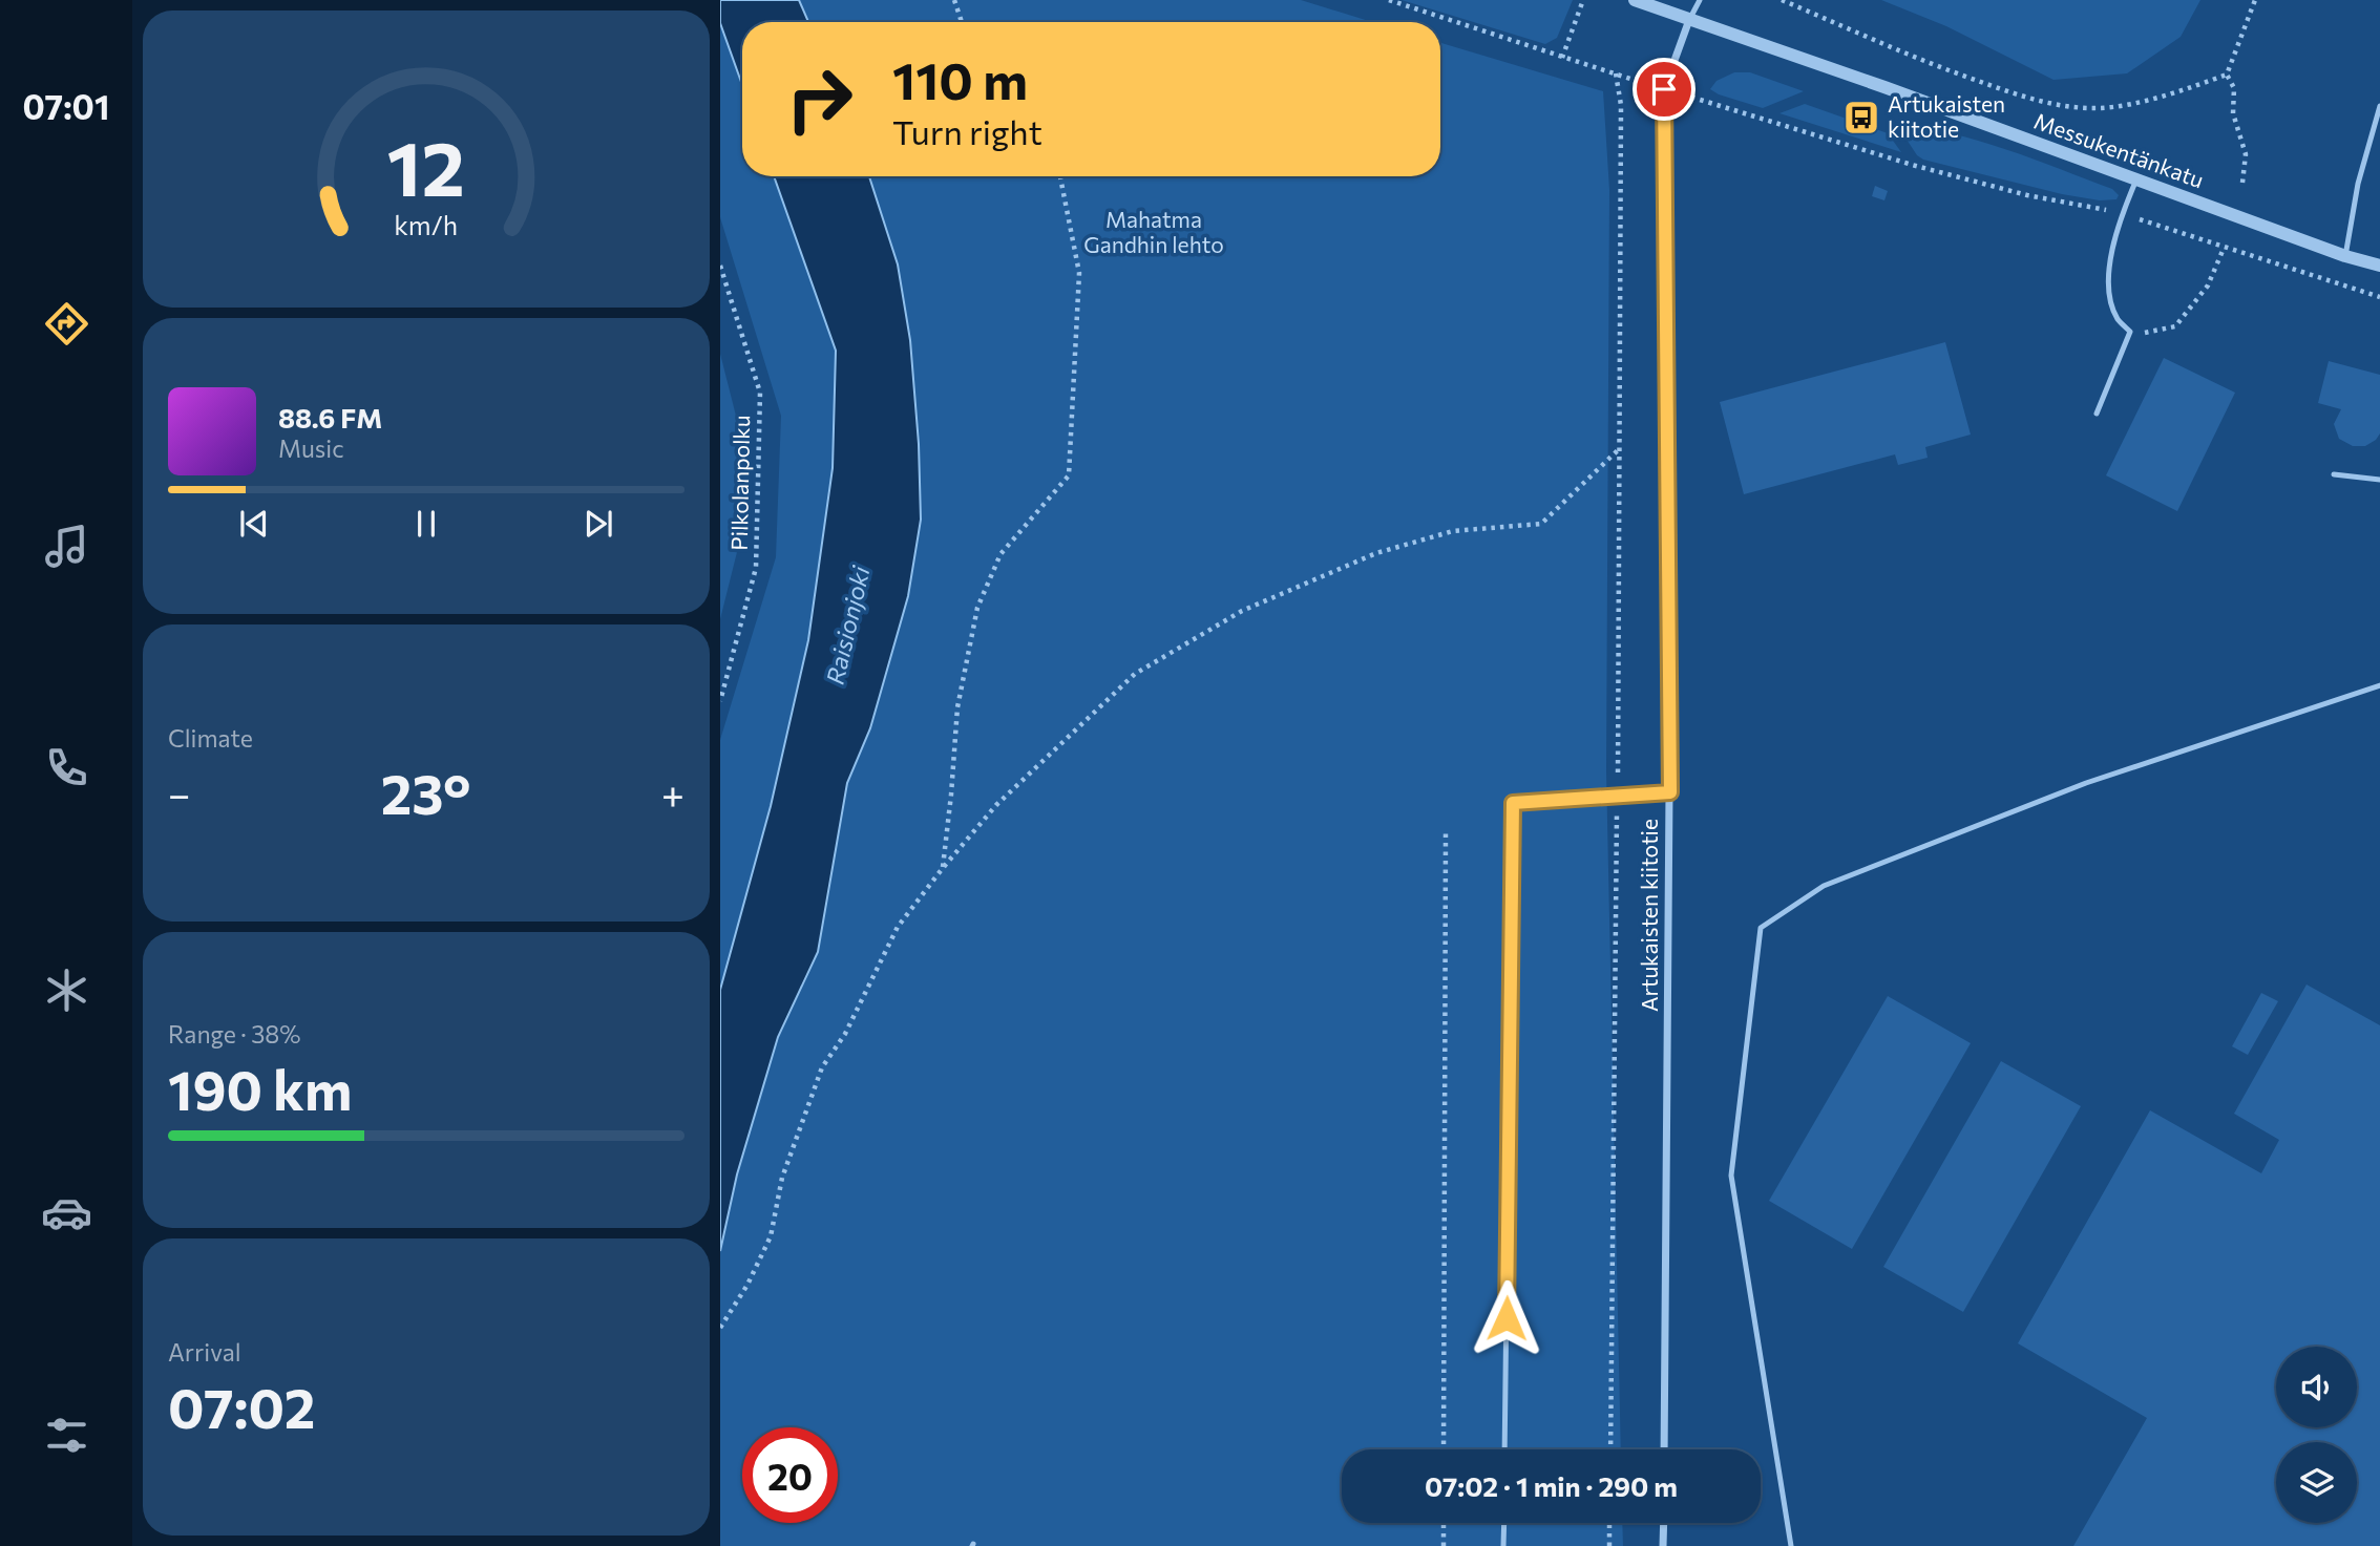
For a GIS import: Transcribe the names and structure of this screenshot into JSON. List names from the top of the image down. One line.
{"streets":{"street":["Messukentänkatu","Artukaisten kiitotie"],"path":["Pilkolanpolku"]},"crossings":[["Messukentänkatu","Artukaisten kiitotie"]],"water":["Raisionjoki"],"parks":["Mahatma Gandhin lehto"],"places":{"bus stop":["Artukaisten kiitotie"]},"page":{"tabs":"07:01","turn":["110 m","Turn right"],"song":["88.6 FM","Music"],"tile":["Climate",["Range · 38%","190 km"],["Arrival","07:02"]],"heat":["−","23°","+"],"limit":"20","trip":"07:02 · 1 min · 290 m","gauge":["12","km/h"]}}
